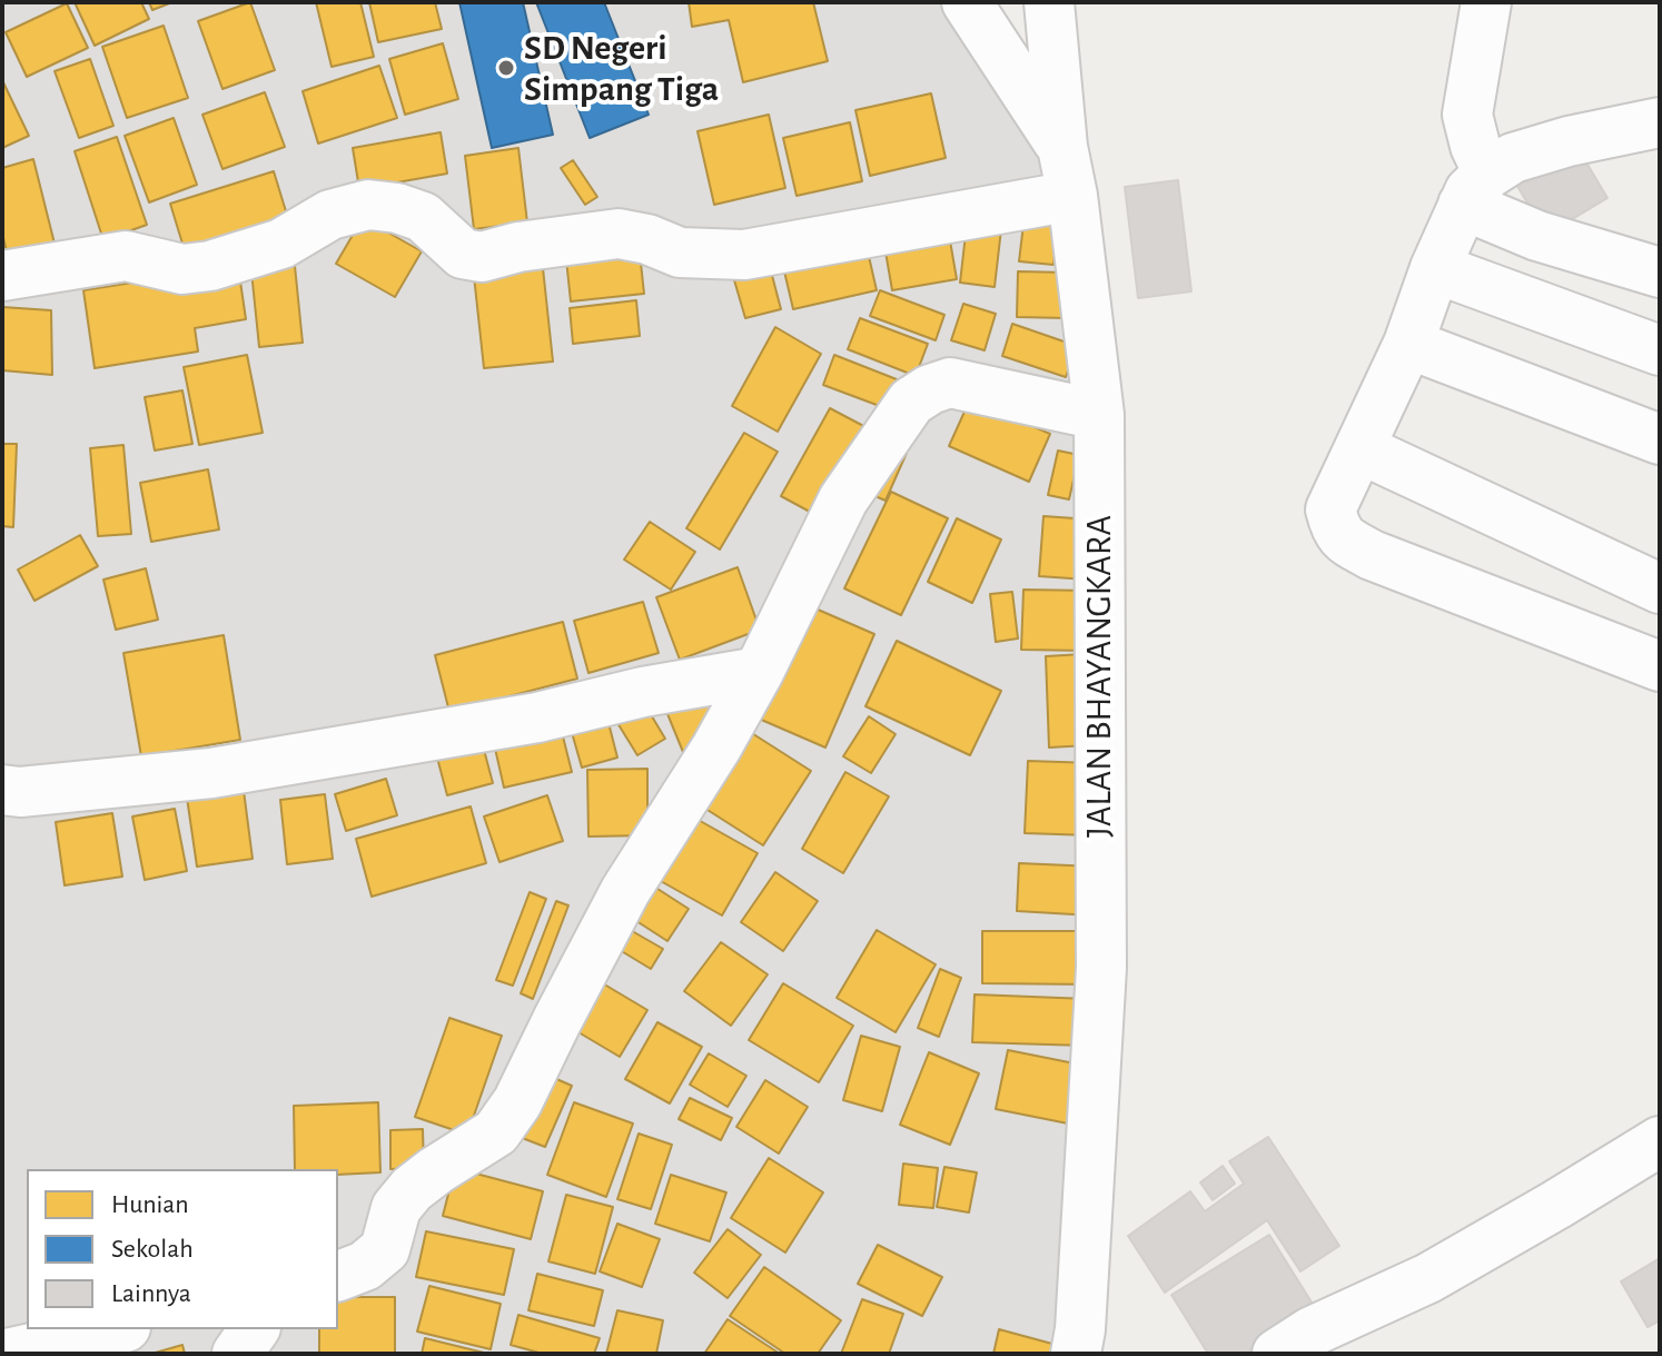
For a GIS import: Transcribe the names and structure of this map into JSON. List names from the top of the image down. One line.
{"streets":{"street":["JALAN BHAYANGKARA"]},"places":["SD Negeri Simpang Tiga"],"legend":["Hunian","Sekolah","Lainnya"]}
